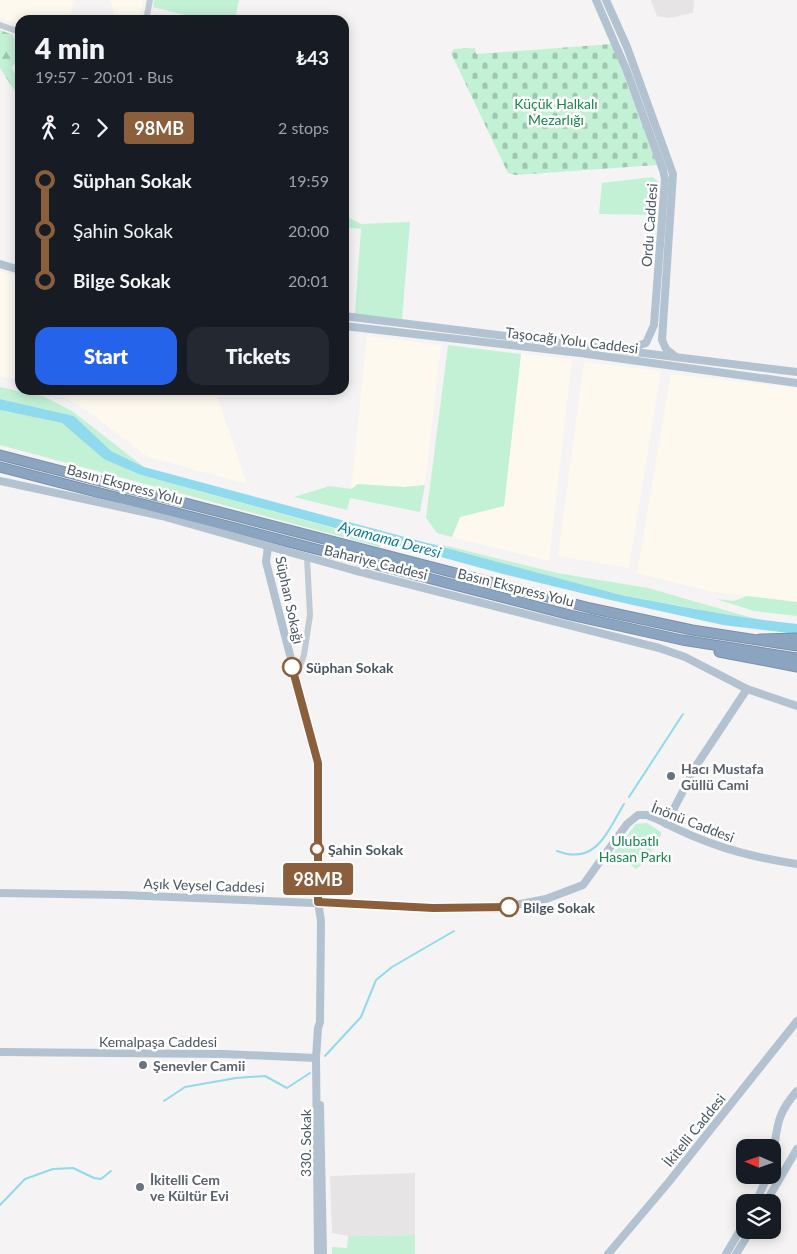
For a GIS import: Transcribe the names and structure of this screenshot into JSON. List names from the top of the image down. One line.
{"streets":{"highway":["Basın Ekspress Yolu"],"main road":["Ordu Caddesi","Taşocağı Yolu Caddesi","Bahariye Caddesi","Süphan Sokağı","İnönü Caddesi","Aşık Veysel Caddesi","Kemalpaşa Caddesi","İkitelli Caddesi","330. Sokak"]},"crossings":[["Ordu Caddesi","Taşocağı Yolu Caddesi"],["Bahariye Caddesi","Süphan Sokağı"],["Süphan Sokağı","Aşık Veysel Caddesi"],["Süphan Sokağı","Kemalpaşa Caddesi"],["Süphan Sokağı","330. Sokak"],["İnönü Caddesi","Aşık Veysel Caddesi"]],"water":["Ayamama Deresi"],"parks":["Küçük Halkalı Mezarlığı","Ulubatlı Hasan Parkı"],"places":["Süphan Sokak","Hacı Mustafa Güllü Cami","Şahin Sokak","Bilge Sokak","Şenevler Camii","İkitelli Cem ve Kültür Evi"],"lines":["bus line 98MB"],"north":"left","page":{"on_map":"98MB","heading":["4 min","19:57 – 20:01 · Bus","₺43"],"legs":["2","98MB","2 stops"],"list":[{"name":"Süphan Sokak","value":"19:59"},{"name":"Şahin Sokak","value":"20:00"},{"name":"Bilge Sokak","value":"20:01"}],"buttons":["Start","Tickets"]}}
